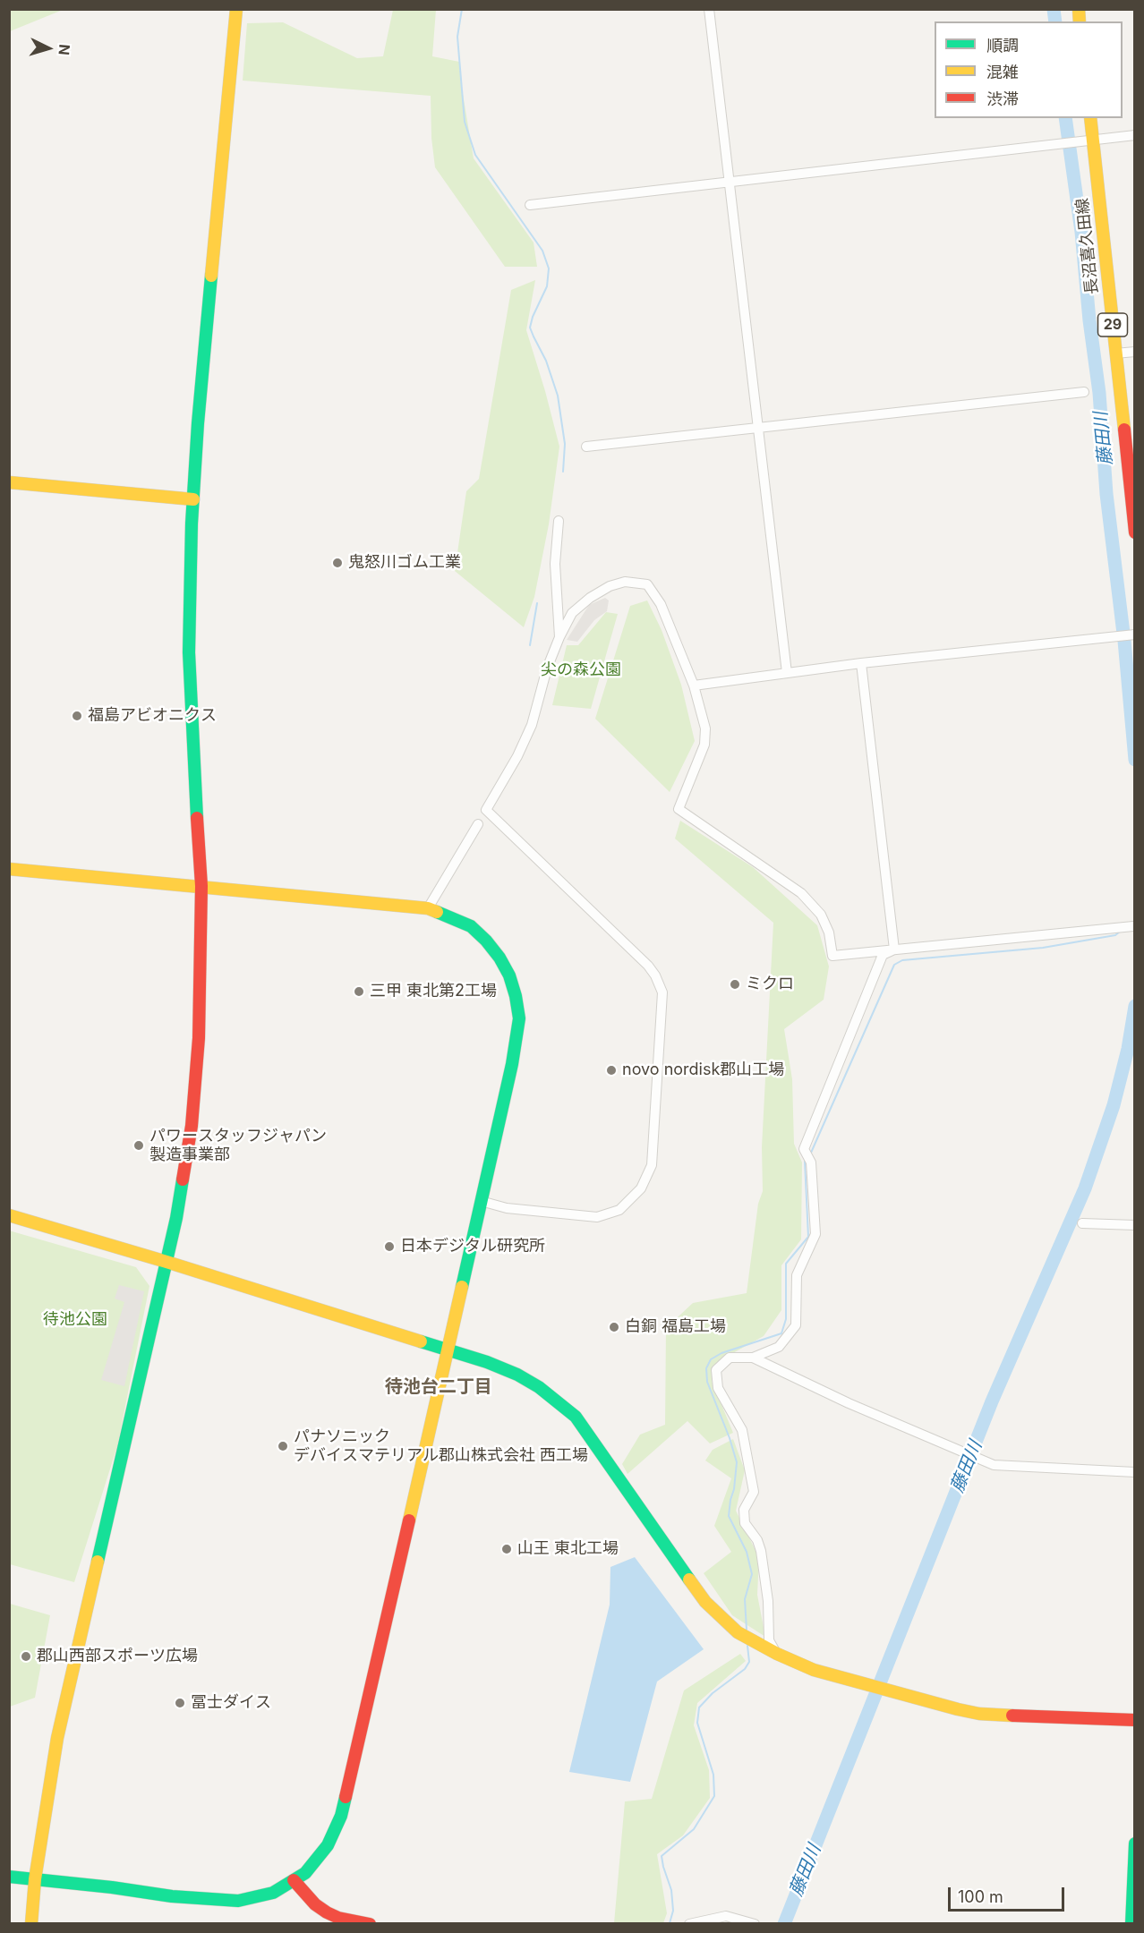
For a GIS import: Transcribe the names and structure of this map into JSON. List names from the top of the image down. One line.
{"streets":{"street":["長沼喜久田線","29"]},"districts":["待池台二丁目"],"water":["藤田川"],"parks":["尖の森公園","待池公園"],"places":["鬼怒川ゴム工業","福島アビオニクス","ミクロ","三甲 東北第2工場","novo nordisk郡山工場","パワースタッフジャパン 製造事業部","日本デジタル研究所","白銅 福島工場","パナソニック デバイスマテリアル郡山株式会社 西工場","山王 東北工場","郡山西部スポーツ広場","冨士ダイス"],"legend":["順調","混雑","渋滞"],"scale_bar":"100 m","north":"right"}
